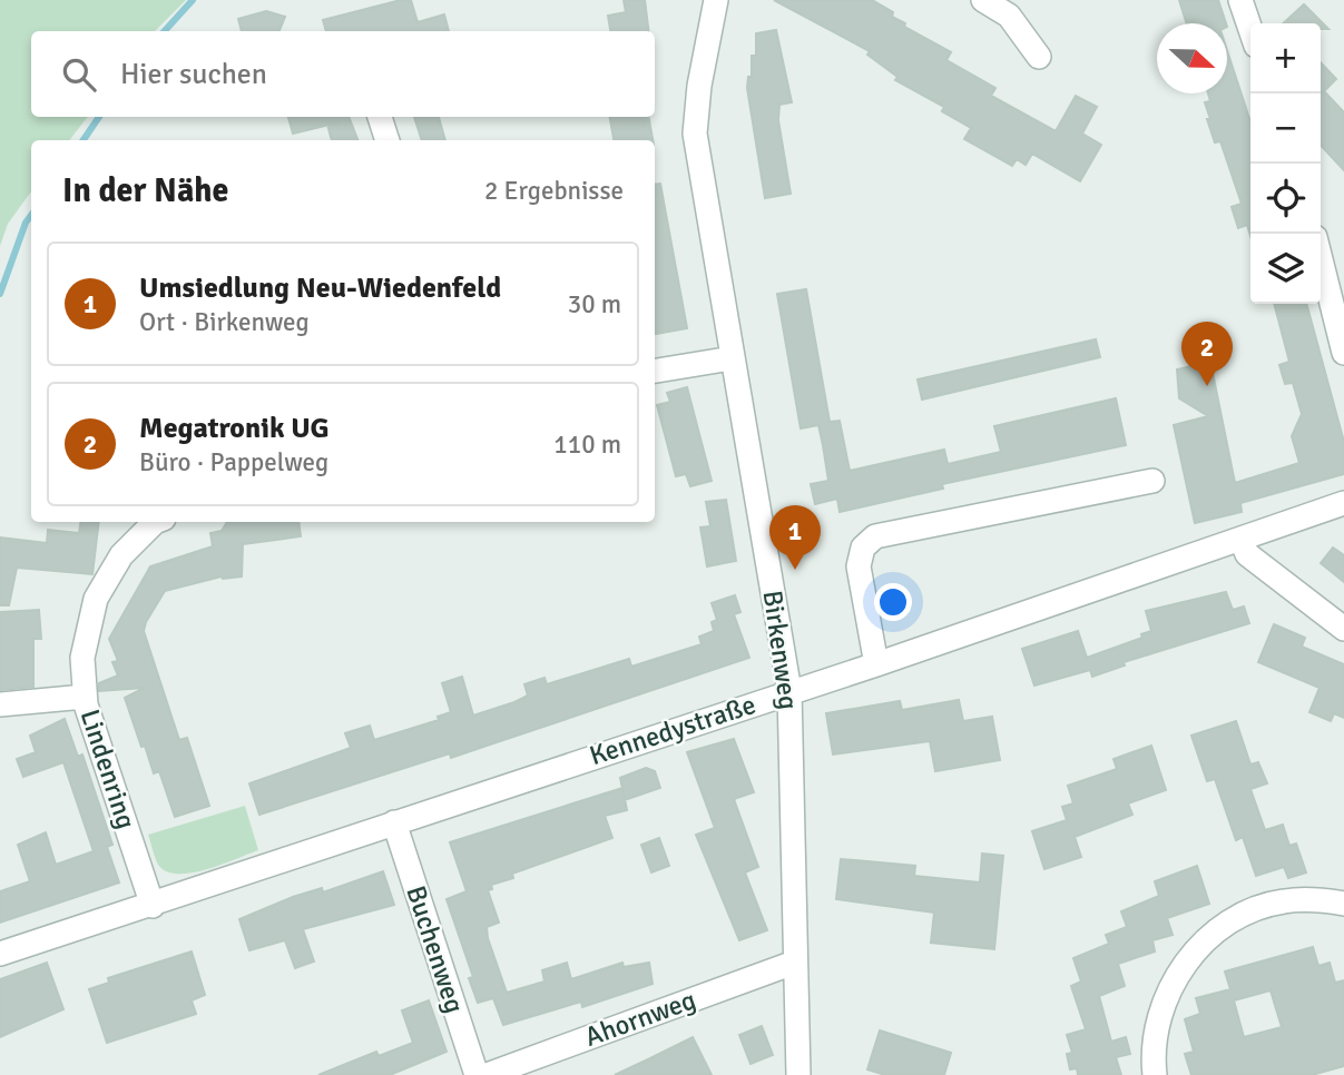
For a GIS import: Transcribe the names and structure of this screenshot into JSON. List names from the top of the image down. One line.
{"streets":{"street":["Birkenweg","Kennedystraße","Lindenring","Buchenweg","Ahornweg"]},"crossings":[["Birkenweg","Kennedystraße"],["Birkenweg","Ahornweg"],["Kennedystraße","Lindenring"],["Kennedystraße","Buchenweg"]],"north":"right","page":{"map_buttons":["+","−"],"search":"Hier suchen","heading":["In der Nähe","2 Ergebnisse"],"list":[{"mark":"1","name":"Umsiedlung Neu-Wiedenfeld","note":"Ort · Birkenweg","value":"30 m"},{"mark":"2","name":"Megatronik UG","note":"Büro · Pappelweg","value":"110 m"}],"pins":["2","1"]}}
